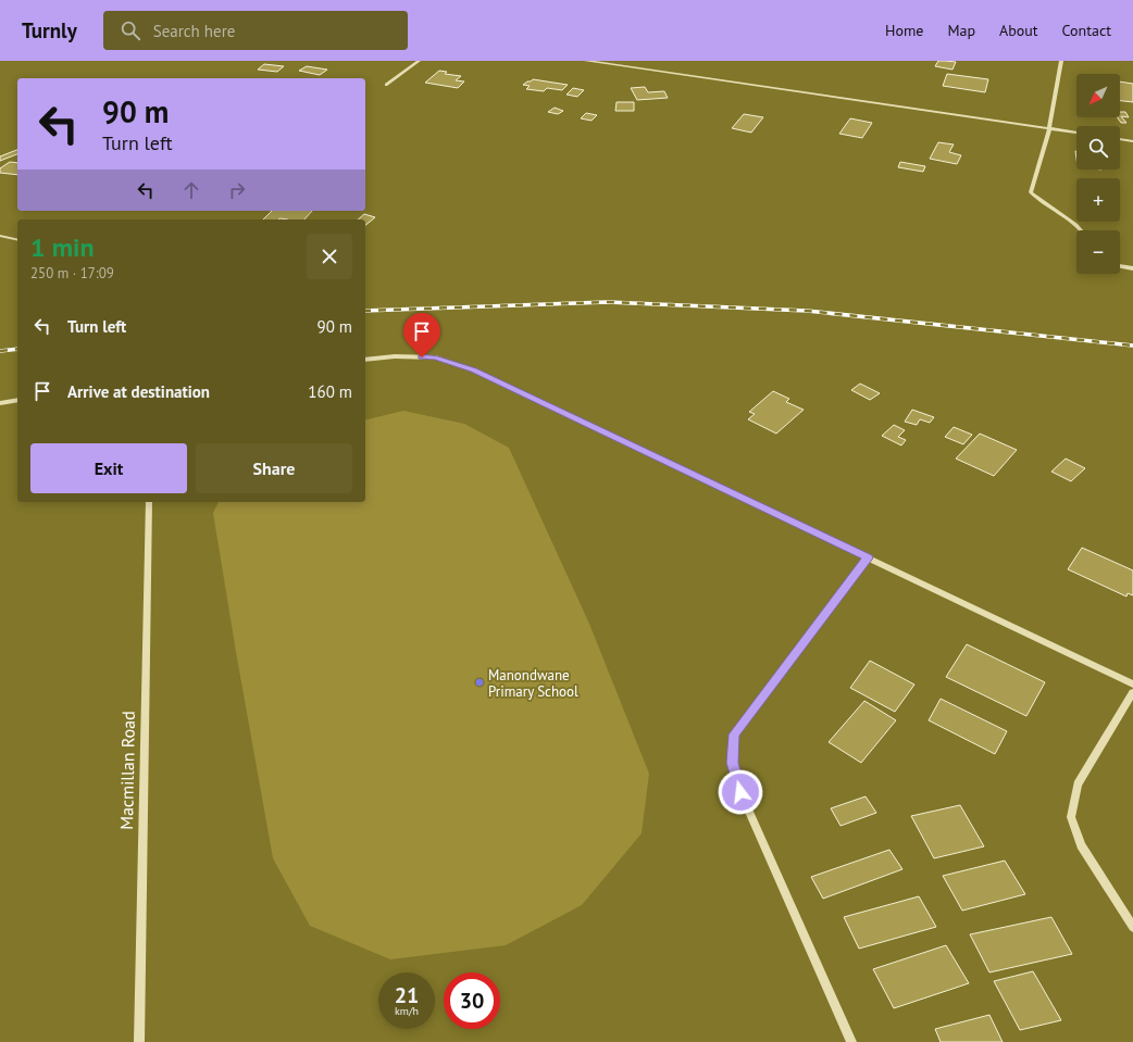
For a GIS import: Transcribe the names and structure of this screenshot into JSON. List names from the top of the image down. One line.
{"streets":{"street":["Macmillan Road"]},"places":["Manondwane Primary School"],"north":"bottom left","page":{"header":"Turnly","search":"Search here","nav":["Home","Map","About","Contact"],"map_buttons":["+","−"],"turn":["90 m","Turn left"],"heading":["1 min","250 m · 17:09"],"list":[{"name":"Turn left","value":"90 m"},{"name":"Arrive at destination","value":"160 m"}],"buttons":["Exit","Share"],"speed":"21 km/h","limit":"30"}}
